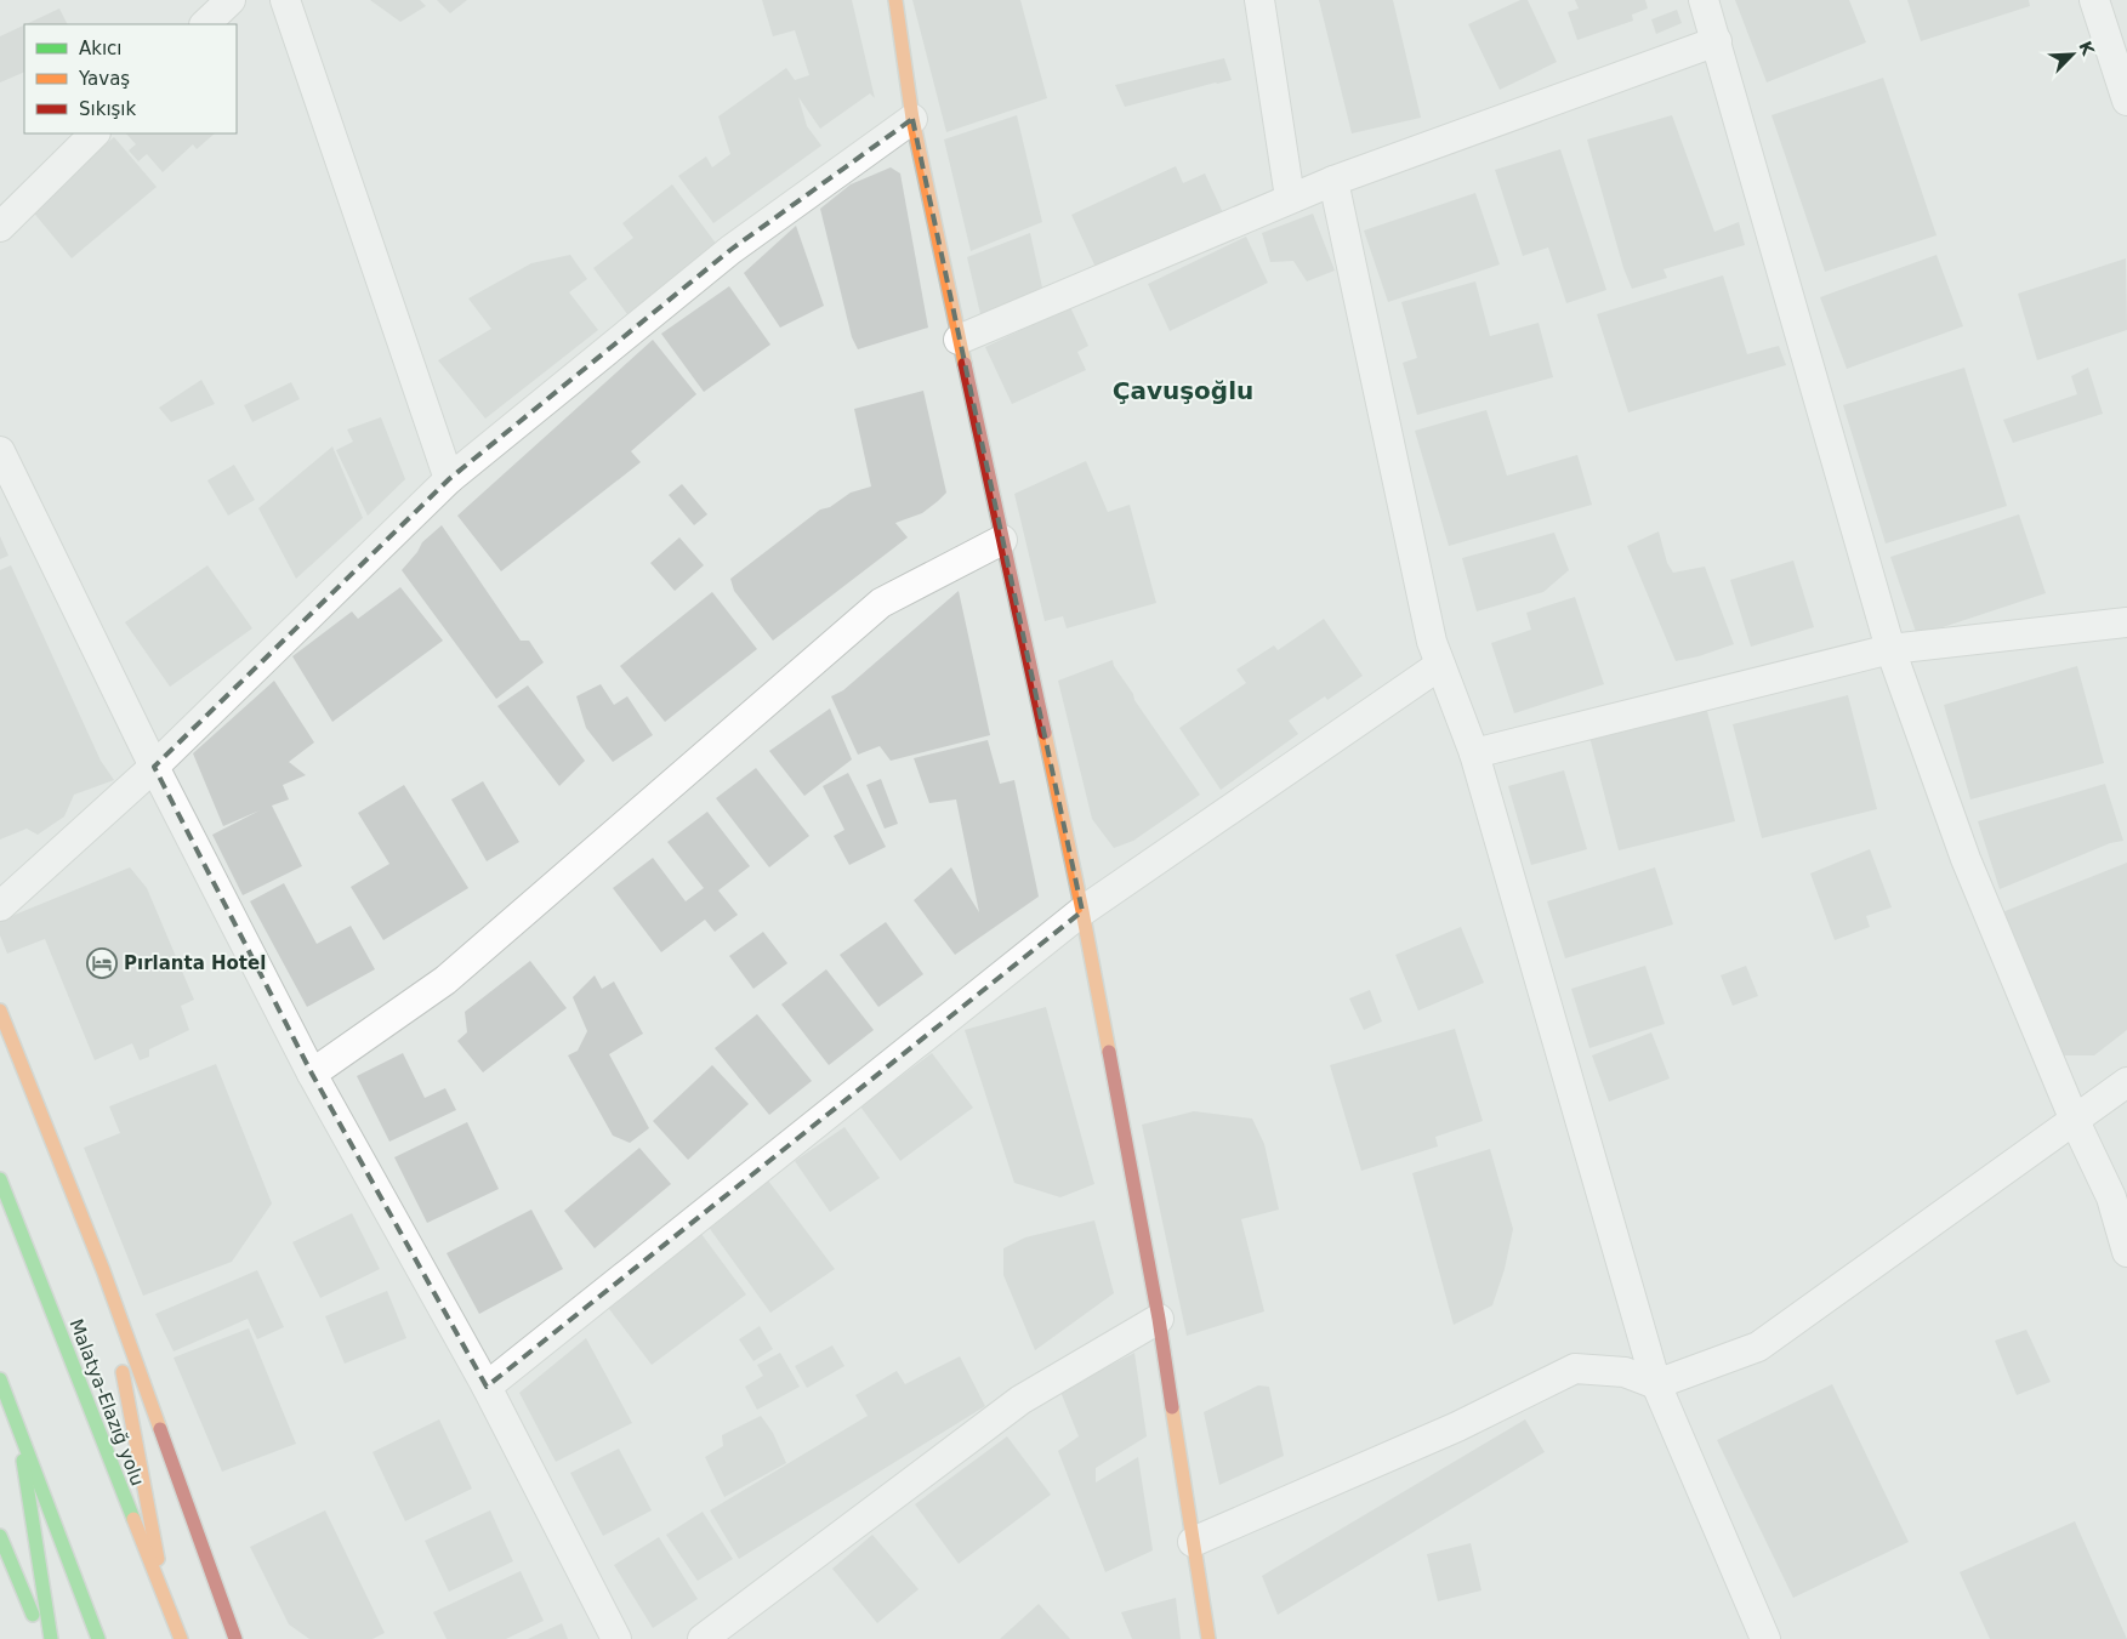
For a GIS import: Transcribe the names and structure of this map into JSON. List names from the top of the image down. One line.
{"streets":{"main road":["Malatya-Elazığ yolu"]},"districts":["Çavuşoğlu"],"places":{"hotel":["Pırlanta Hotel"]},"legend":["Akıcı","Yavaş","Sıkışık"],"north":"top right"}
